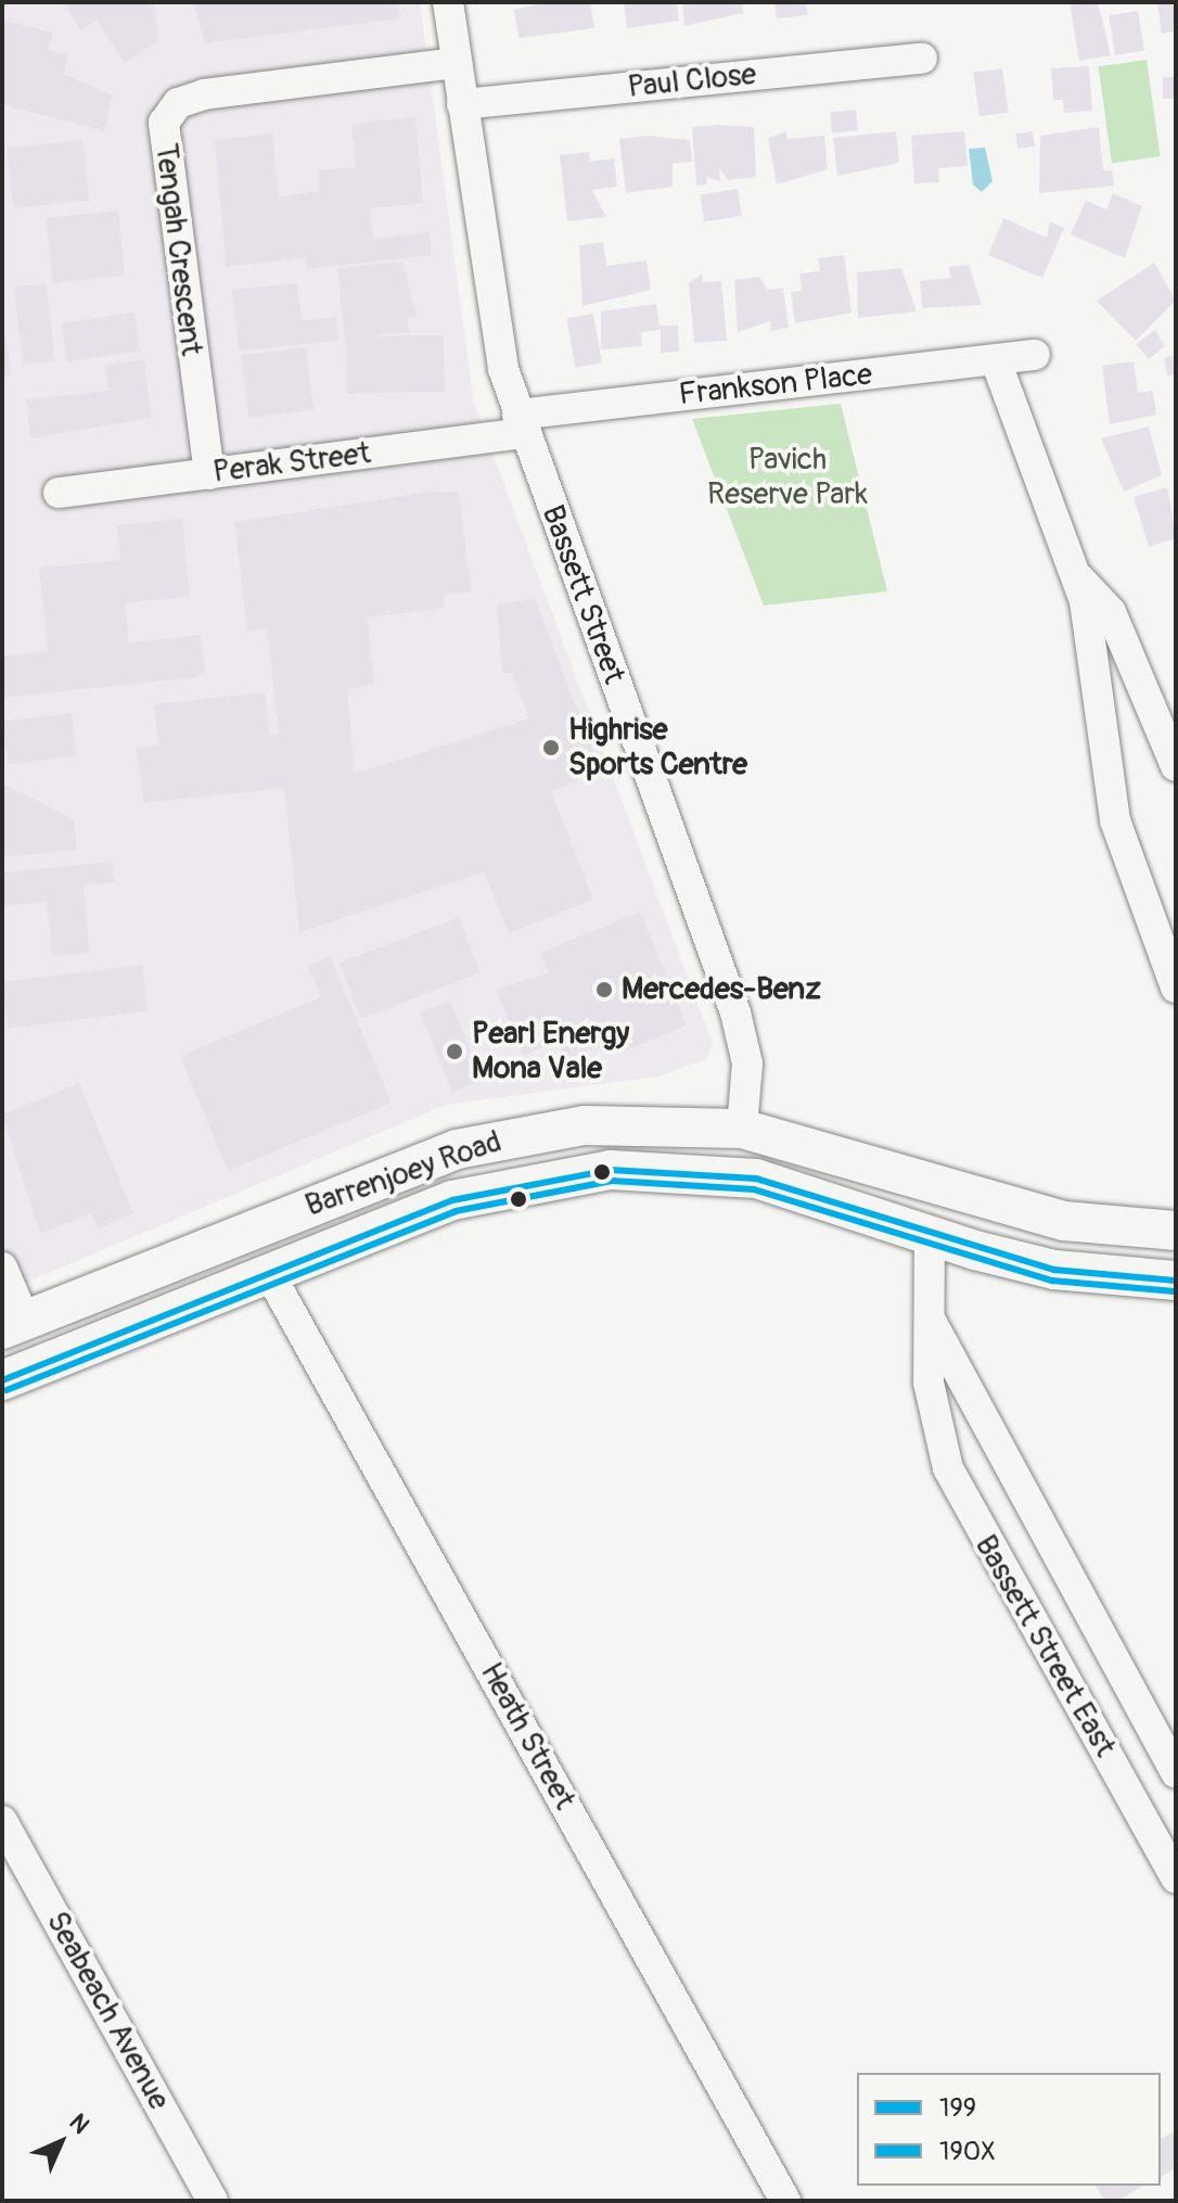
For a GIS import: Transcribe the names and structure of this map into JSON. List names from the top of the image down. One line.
{"streets":{"main road":["Bassett Street","Barrenjoey Road"],"street":["Paul Close","Tengah Crescent","Frankson Place","Perak Street","Bassett Street East","Heath Street","Seabeach Avenue"]},"crossings":[["Paul Close","Bassett Street"],["Tengah Crescent","Perak Street"],["Tengah Crescent","Bassett Street"],["Frankson Place","Perak Street"],["Frankson Place","Bassett Street"],["Perak Street","Bassett Street"],["Bassett Street","Barrenjoey Road"],["Barrenjoey Road","Bassett Street East"],["Barrenjoey Road","Heath Street"]],"parks":["Pavich Reserve Park"],"places":["Highrise Sports Centre","Mercedes-Benz","Pearl Energy Mona Vale"],"lines":["transit line 199","transit line 190X"],"legend":["199","190X"],"north":"top right"}
